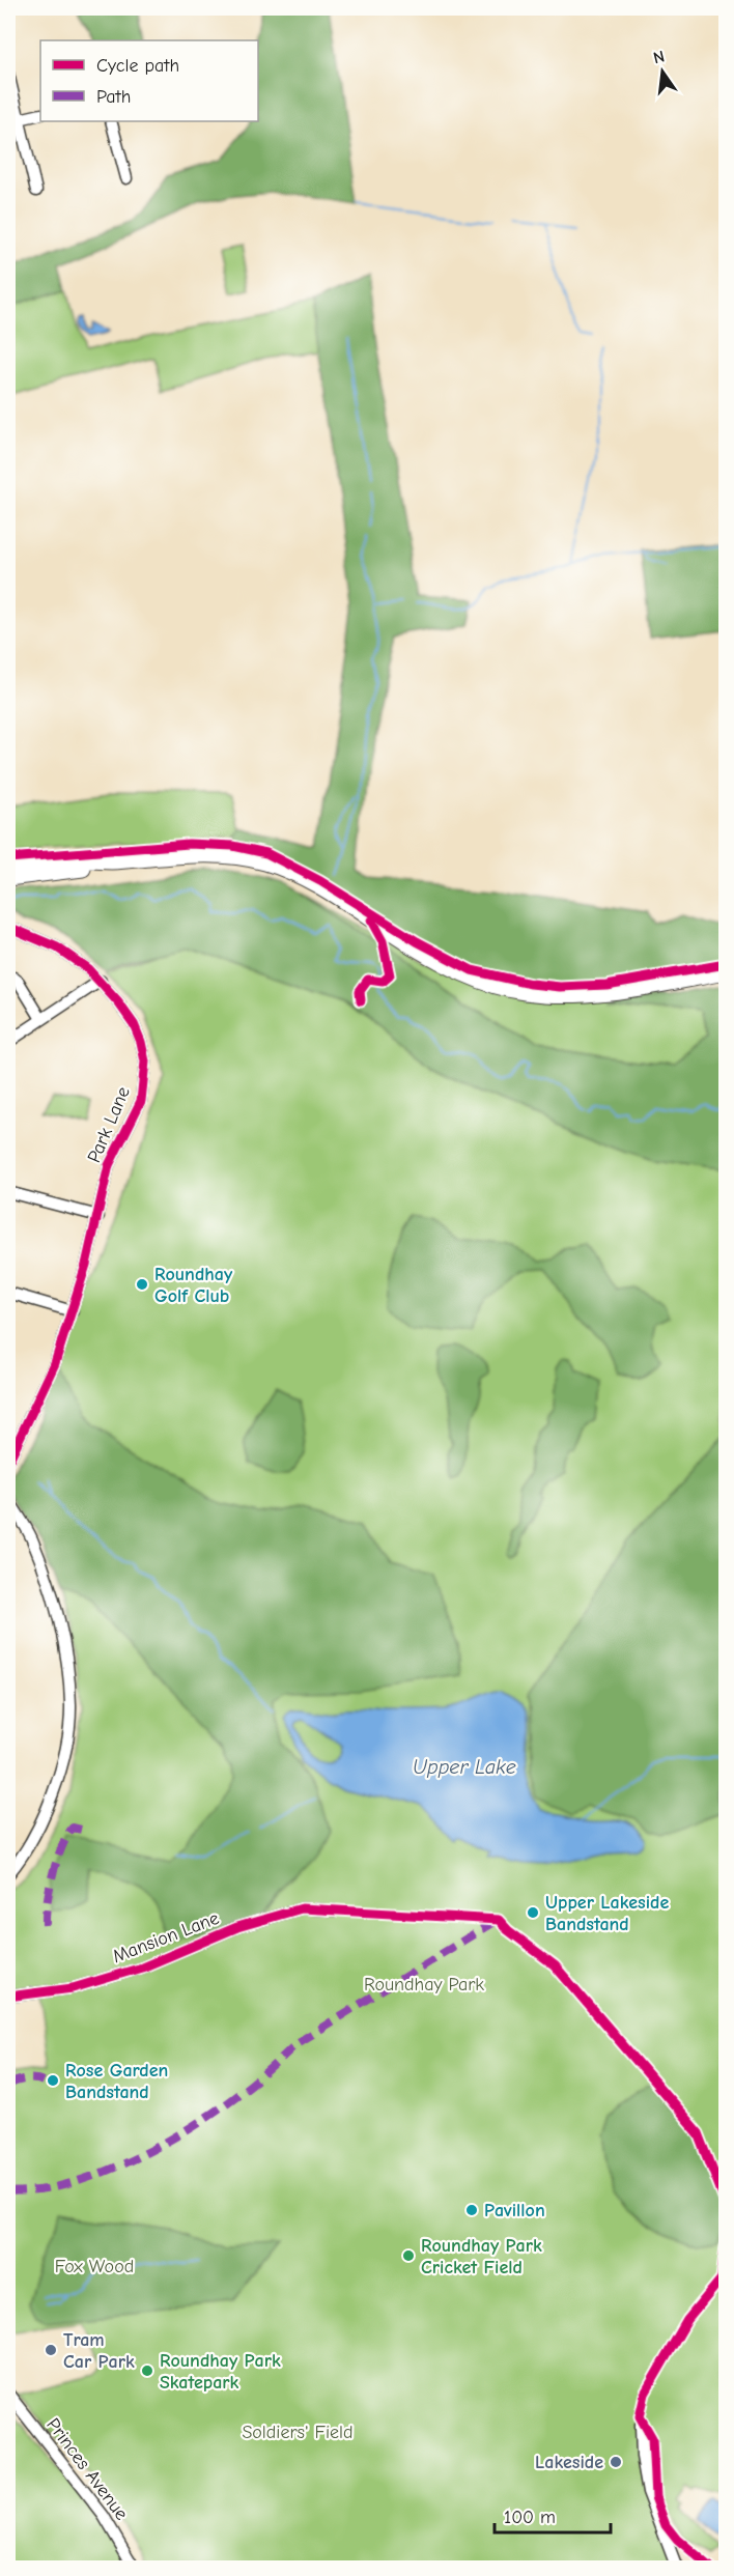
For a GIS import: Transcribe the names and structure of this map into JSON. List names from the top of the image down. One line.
{"streets":{"street":["Park Lane","Mansion Lane","Princes Avenue"]},"water":["Upper Lake"],"parks":["Roundhay Park","Fox Wood","Soldiers' Field"],"places":["Roundhay Golf Club","Upper Lakeside Bandstand","Rose Garden Bandstand","Pavillon","Roundhay Park Cricket Field","Tram Car Park","Roundhay Park Skatepark","Lakeside"],"legend":["Cycle path","Path"],"scale_bar":"100 m","north":"top"}
